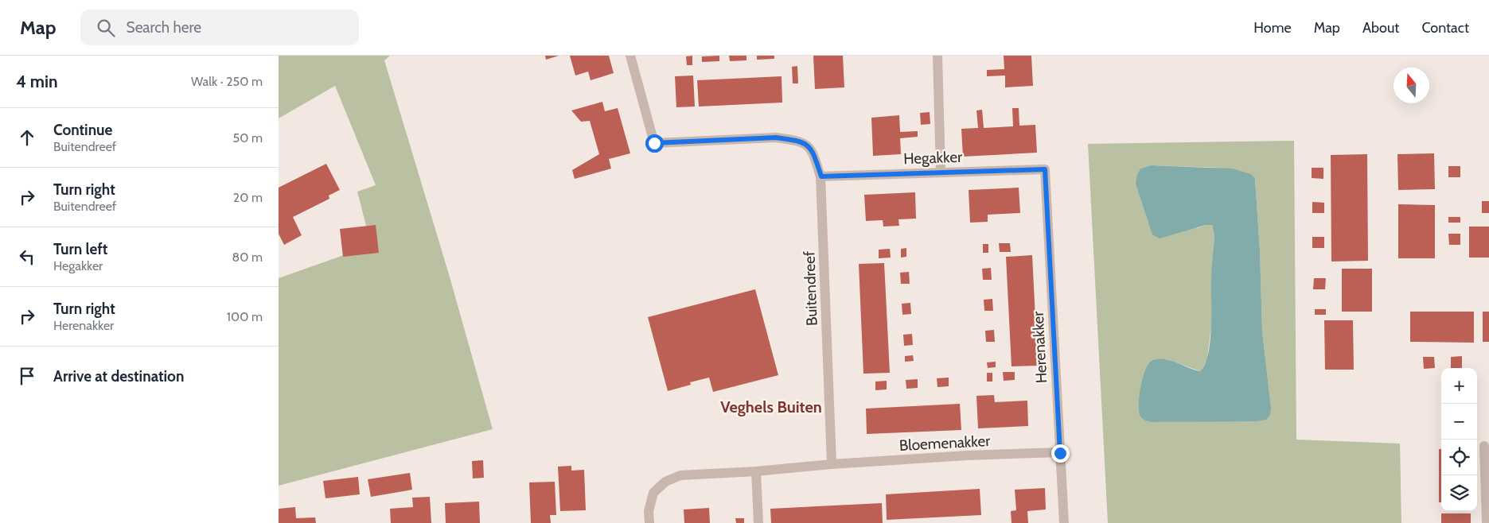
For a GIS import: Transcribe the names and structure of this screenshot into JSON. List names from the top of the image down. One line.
{"streets":{"street":["Hegakker","Buitendreef","Herenakker","Bloemenakker"]},"crossings":[["Hegakker","Buitendreef"],["Hegakker","Herenakker"],["Buitendreef","Bloemenakker"],["Herenakker","Bloemenakker"]],"districts":["Veghels Buiten"],"north":"top","page":{"header":"Map","search":"Search here","nav":["Home","Map","About","Contact"],"heading":["4 min","Walk · 250 m"],"list":[["Continue","Buitendreef","50 m"],["Turn right","Buitendreef","20 m"],["Turn left","Hegakker","80 m"],["Turn right","Herenakker","100 m"],"Arrive at destination"],"map_buttons":["+","−"]}}
